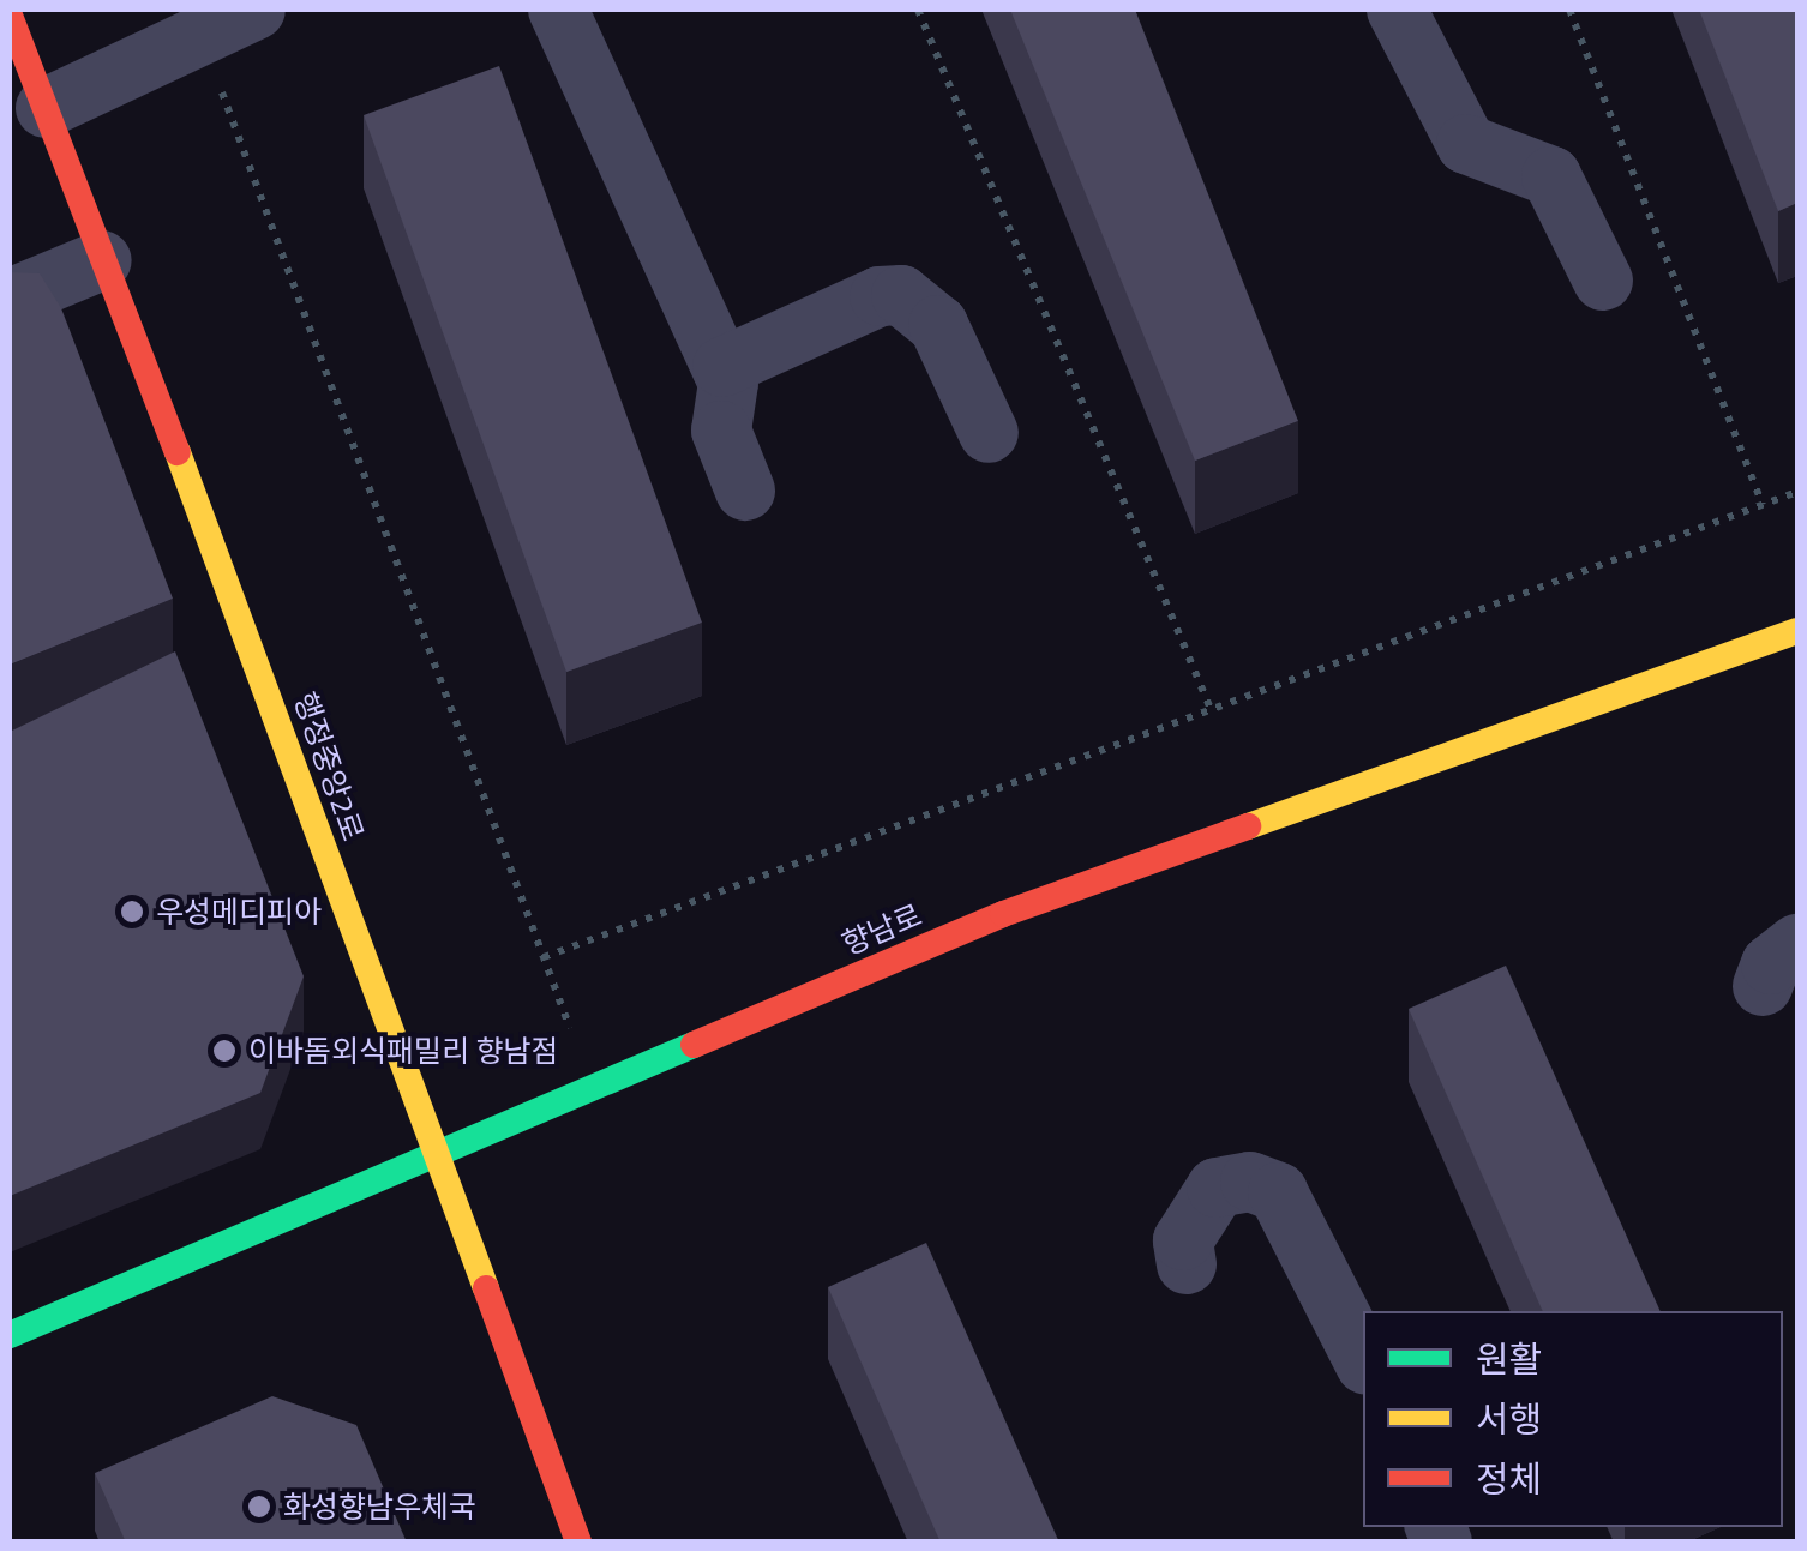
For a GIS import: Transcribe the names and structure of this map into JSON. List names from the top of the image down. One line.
{"streets":{"street":["행정중앙2로","향남로"]},"crossings":[["행정중앙2로","향남로"]],"places":["우성메디피아","이바돔외식패밀리 향남점","화성향남우체국"],"legend":["원활","서행","정체"]}
